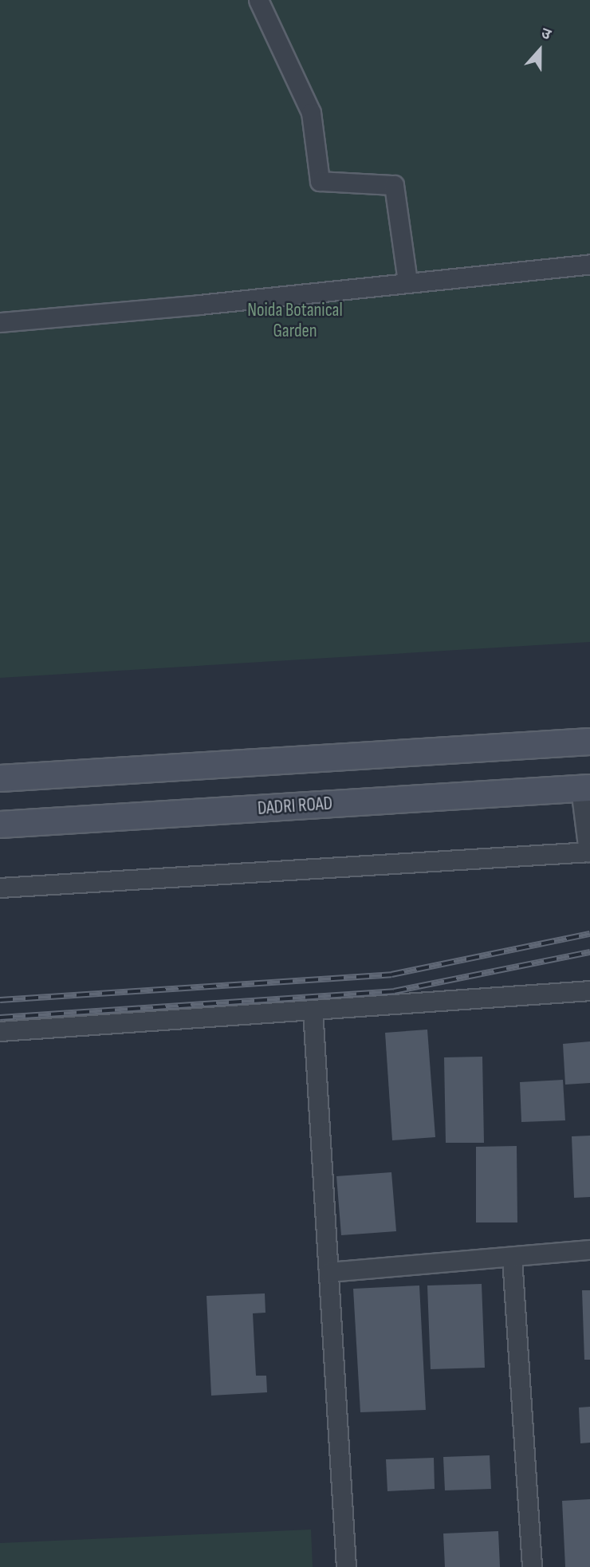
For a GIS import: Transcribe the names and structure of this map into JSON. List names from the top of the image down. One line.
{"streets":{"main road":["DADRI ROAD"]},"parks":["Noida Botanical Garden"],"north":"top"}
